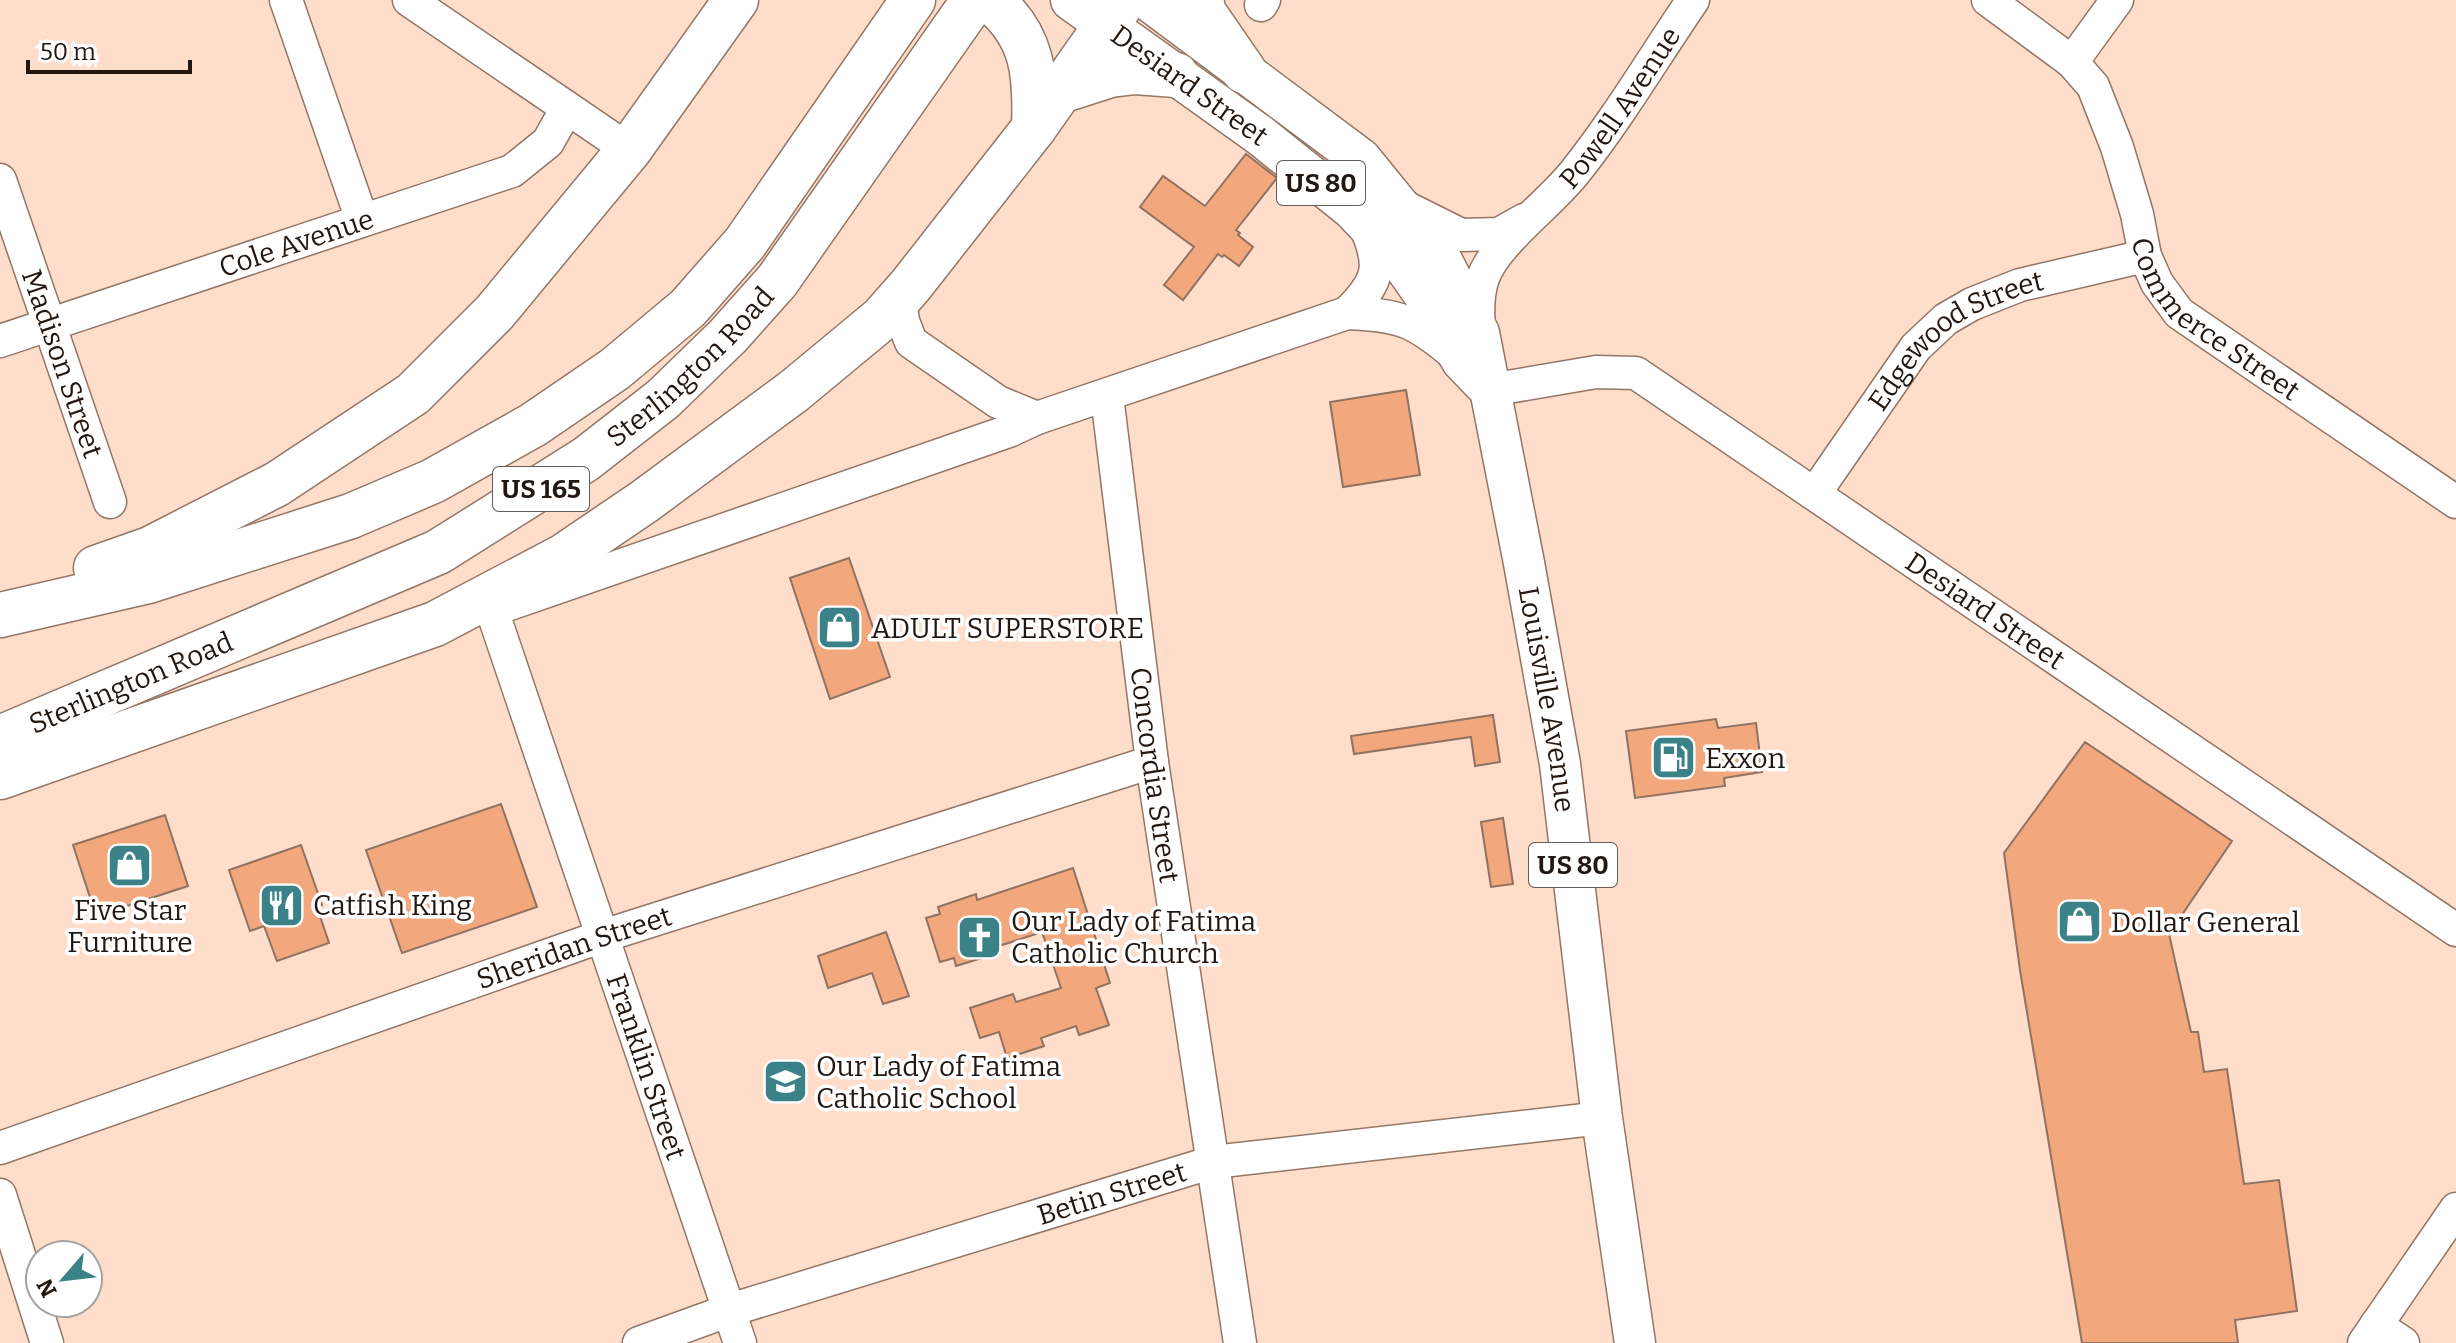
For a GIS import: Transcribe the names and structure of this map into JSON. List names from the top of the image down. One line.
{"streets":{"highway":["Sterlington Road","US 165"],"main road":["Desiard Street","US 80","Louisville Avenue"],"street":["Powell Avenue","Cole Avenue","Commerce Street","Edgewood Street","Madison Street","Concordia Street","Sheridan Street","Franklin Street","Betin Street"]},"crossings":[["Desiard Street","Powell Avenue"],["Desiard Street","Edgewood Street"],["Desiard Street","Louisville Avenue"],["Cole Avenue","Madison Street"],["Commerce Street","Edgewood Street"],["Louisville Avenue","Betin Street"],["Concordia Street","Sheridan Street"],["Concordia Street","Betin Street"],["Sheridan Street","Franklin Street"],["Franklin Street","Betin Street"]],"places":{"shop":["ADULT SUPERSTORE","Five Star Furniture","Dollar General"],"fuel station":["Exxon"],"restaurant":["Catfish King"],"church":["Our Lady of Fatima Catholic Church"],"school or university":["Our Lady of Fatima Catholic School"]},"scale_bar":"50 m","north":"bottom left"}
